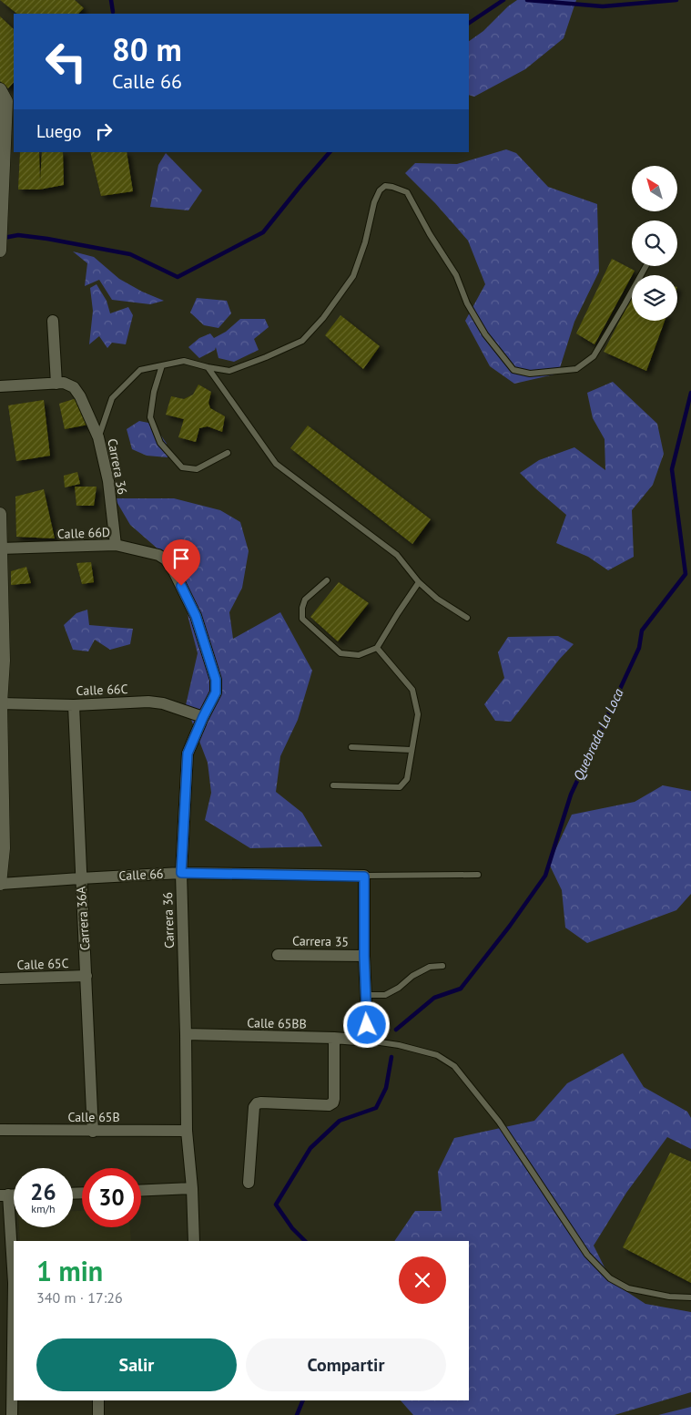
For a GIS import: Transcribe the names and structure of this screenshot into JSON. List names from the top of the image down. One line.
{"streets":{"street":["Carrera 36","Calle 66D","Calle 66C","Calle 66","Carrera 36A","Carrera 35","Calle 65C","Calle 65BB","Calle 65B"]},"crossings":[["Carrera 36","Calle 66D"],["Carrera 36","Calle 66C"],["Carrera 36","Calle 66"],["Carrera 36","Calle 65BB"],["Carrera 36","Calle 65B"],["Calle 66C","Carrera 36A"],["Calle 66","Carrera 36A"],["Calle 66","Carrera 35"],["Carrera 36A","Calle 65C"],["Carrera 36A","Calle 65B"],["Carrera 35","Calle 65BB"]],"water":["Quebrada La Loca"],"north":"top left","page":{"turn":["80 m","Calle 66"],"then":"Luego","speed":"26 km/h","limit":"30","heading":["1 min","340 m · 17:26"],"buttons":["Salir","Compartir"]}}
